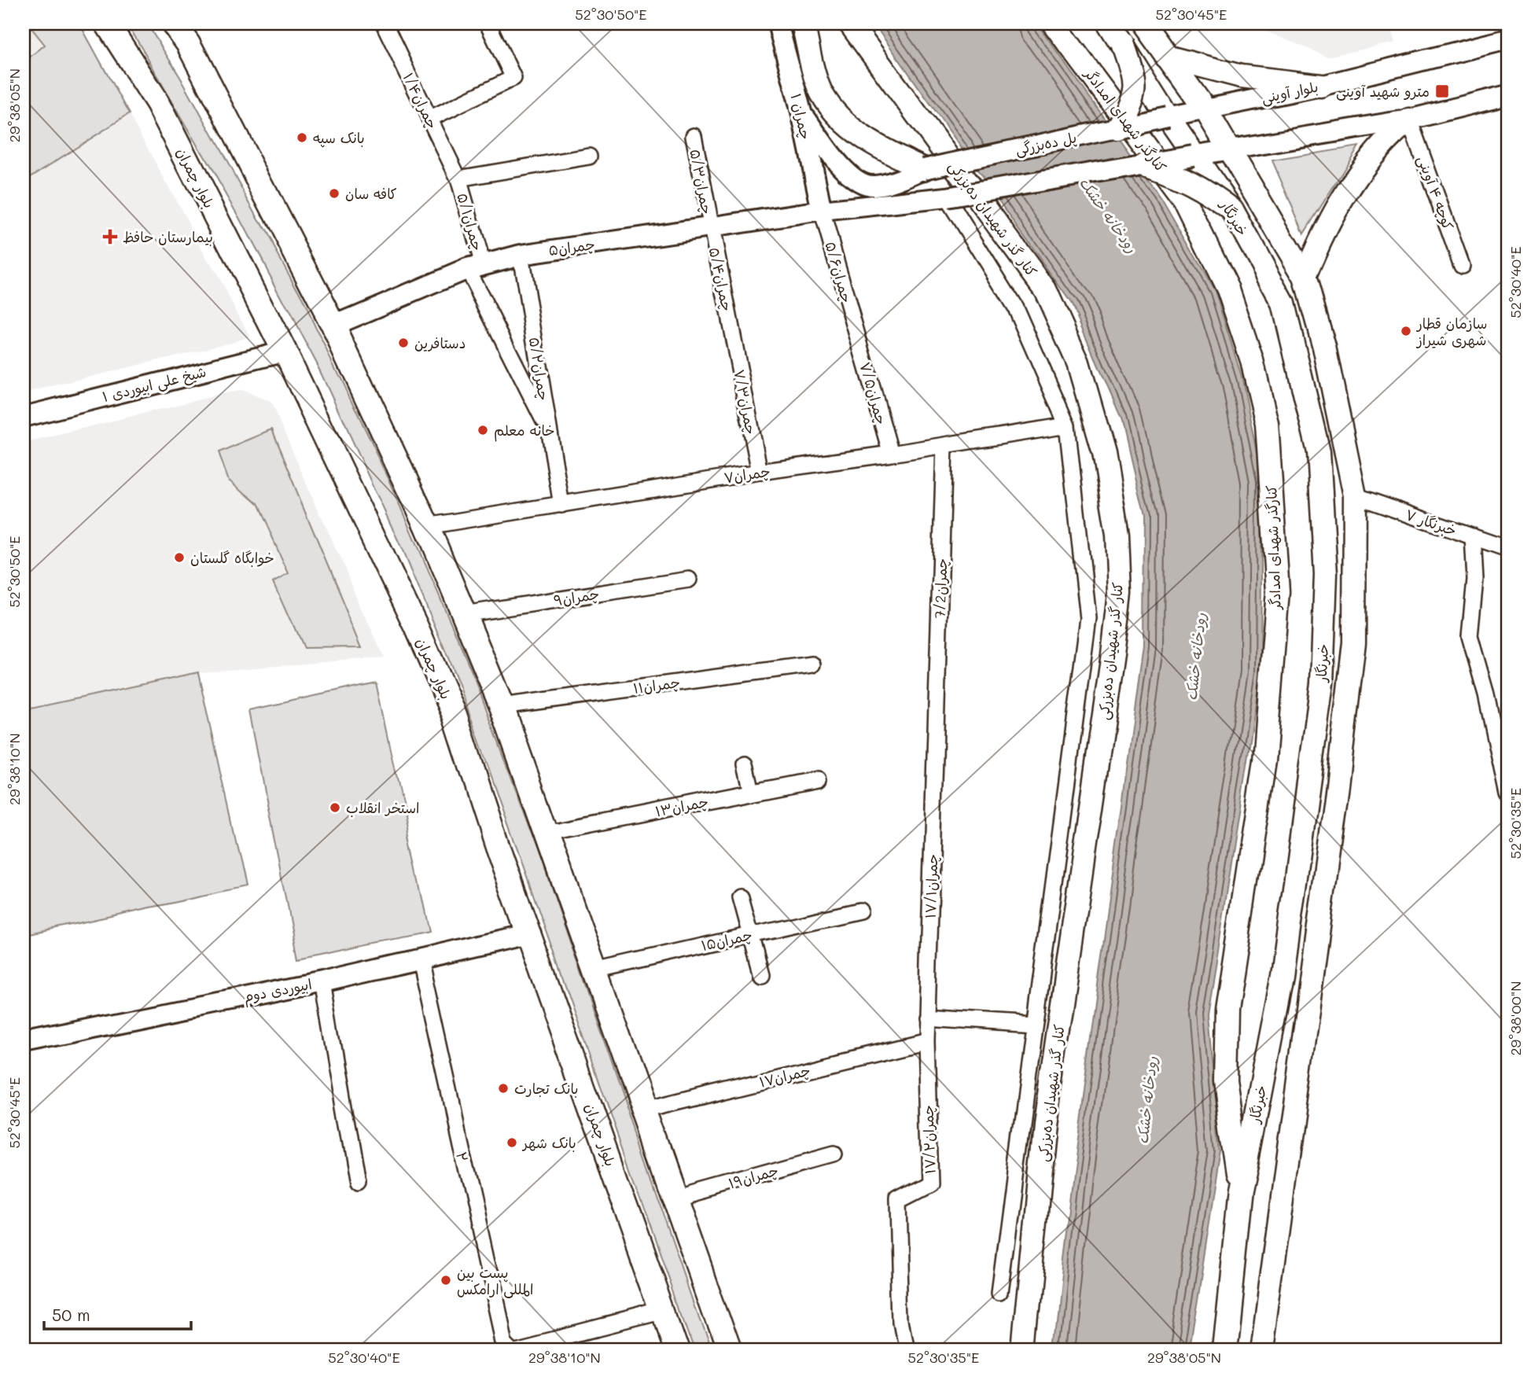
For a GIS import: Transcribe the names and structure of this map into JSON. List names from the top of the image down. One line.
{"streets":{"main road":["کنارگذر شهدای امدادگر","بلوار چمران","خبرنگار","کنار گذر شهیدان ده‌بزرکی"],"street":["بلوار آوینی","چمران۱/۴","چمران ۱","پل ده‌بزرگی","چمران۵/۳","کوچه ۴ آوینی","چمران۵/۱","چمران۵","چمران۵/۶","چمران۵/۴","چمران۵/۲","شیخ علی ابیوردی ۱","چمران۷/۵","چمران۷/۳","چمران۷","۷ خبرنگار","7/2چمران","چمران۹","چمران۱۱","چمران۱۳","چمران۱۷/۱","چمران۱۵","ابیوردی دوم","چمران۱۷","چمران۱۷/۲","۲","چمران۱۹"]},"crossings":[["بلوار آوینی","پل ده‌بزرگی"],["بلوار آوینی","خبرنگار"],["چمران۱/۴","چمران۵/۱"],["چمران ۱","پل ده‌بزرگی"],["چمران ۱","چمران۵"],["چمران ۱","چمران۵/۶"],["کنارگذر شهدای امدادگر","خبرنگار"],["پل ده‌بزرگی","خبرنگار"],["بلوار چمران","شیخ علی ابیوردی ۱"],["بلوار چمران","ابیوردی دوم"],["چمران۵/۳","چمران۵"],["چمران۵/۳","چمران۵/۴"],["خبرنگار","۷ خبرنگار"],["چمران۵/۱","چمران۵"],["چمران۵/۱","چمران۵/۲"],["چمران۵","چمران۵/۶"],["چمران۵","چمران۵/۴"],["چمران۵","چمران۵/۲"],["چمران۵/۶","چمران۷/۵"],["چمران۵/۴","چمران۷/۳"],["چمران۷/۵","چمران۷"],["چمران۷/۳","چمران۷"],["چمران۷","7/2چمران"],["7/2چمران","چمران۱۷/۱"],["چمران۱۷/۱","چمران۱۷"],["چمران۱۷/۱","چمران۱۷/۲"],["ابیوردی دوم","۲"],["چمران۱۷","چمران۱۷/۲"]],"water":["رودخانه خشک"],"places":{"transit":["مترو شهید آوینی"],"other":["بانک سپه","کافه سان","سازمان قطار شهری شیراز","دستافرین","خانه معلم","خوابگاه گلستان","استخر انقلاب","بانک تجارت","بانک شهر","پست بین المللی ارامکس"],"health":["بیمارستان حافظ"]},"scale_bar":"50 m","coordinates":["52°30'50\"E","52°30'45\"E","29°38'05\"N","52°30'40\"E","29°38'10\"N","52°30'35\"E","29°38'00\"N"]}
